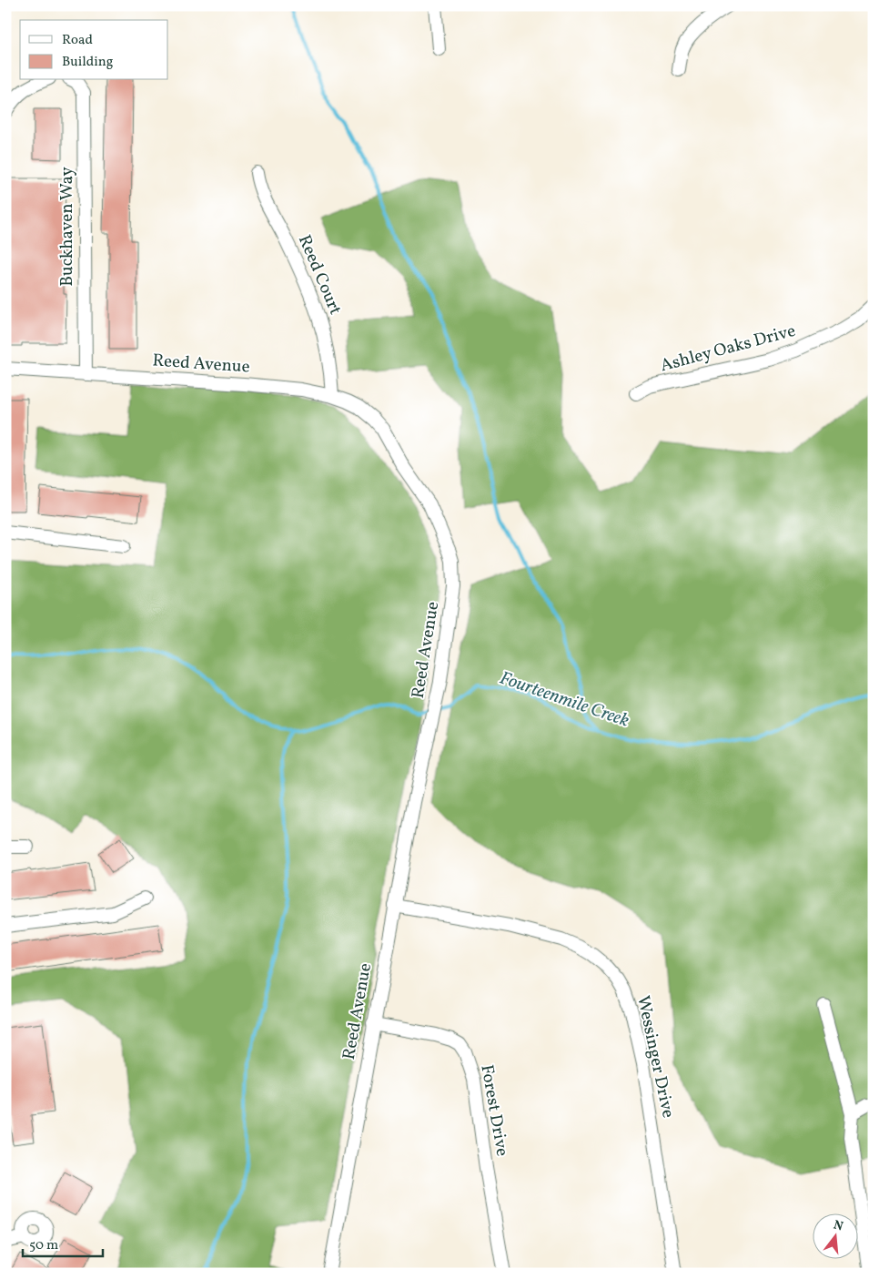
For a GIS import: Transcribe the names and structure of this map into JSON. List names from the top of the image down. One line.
{"streets":{"street":["Buckhaven Way","Reed Court","Ashley Oaks Drive","Reed Avenue","Wessinger Drive","Forest Drive"]},"crossings":[["Buckhaven Way","Reed Avenue"],["Reed Court","Reed Avenue"],["Reed Avenue","Wessinger Drive"],["Reed Avenue","Forest Drive"]],"water":["Fourteenmile Creek"],"legend":["Road","Building"],"scale_bar":"50 m","north":"top"}
